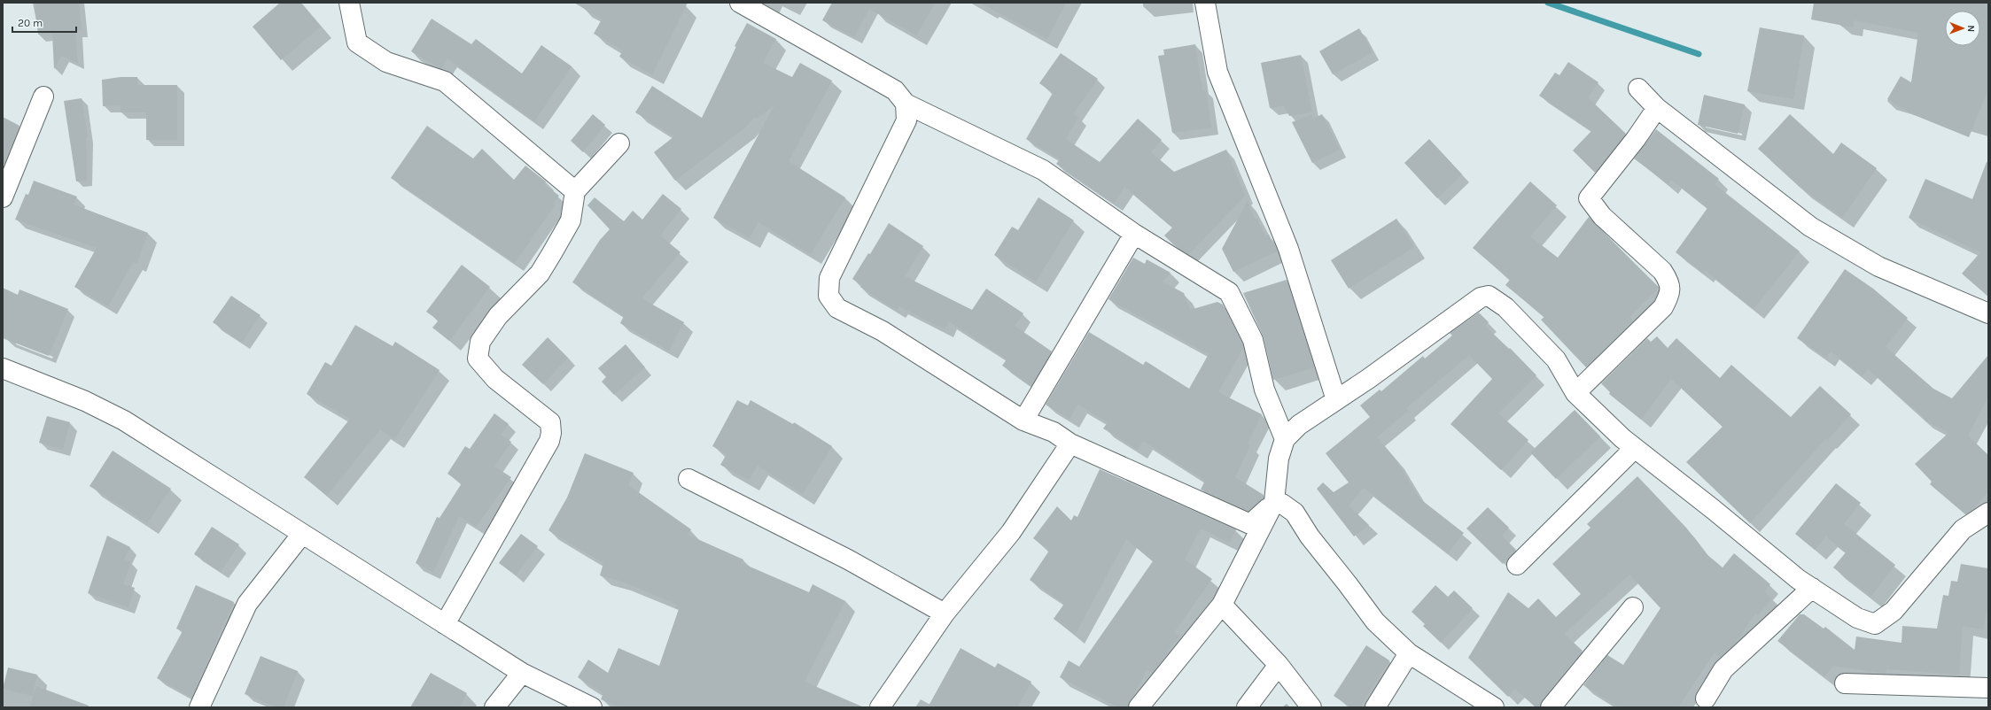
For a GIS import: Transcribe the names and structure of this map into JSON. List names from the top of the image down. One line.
{"scale_bar":"20 m","north":"right"}
